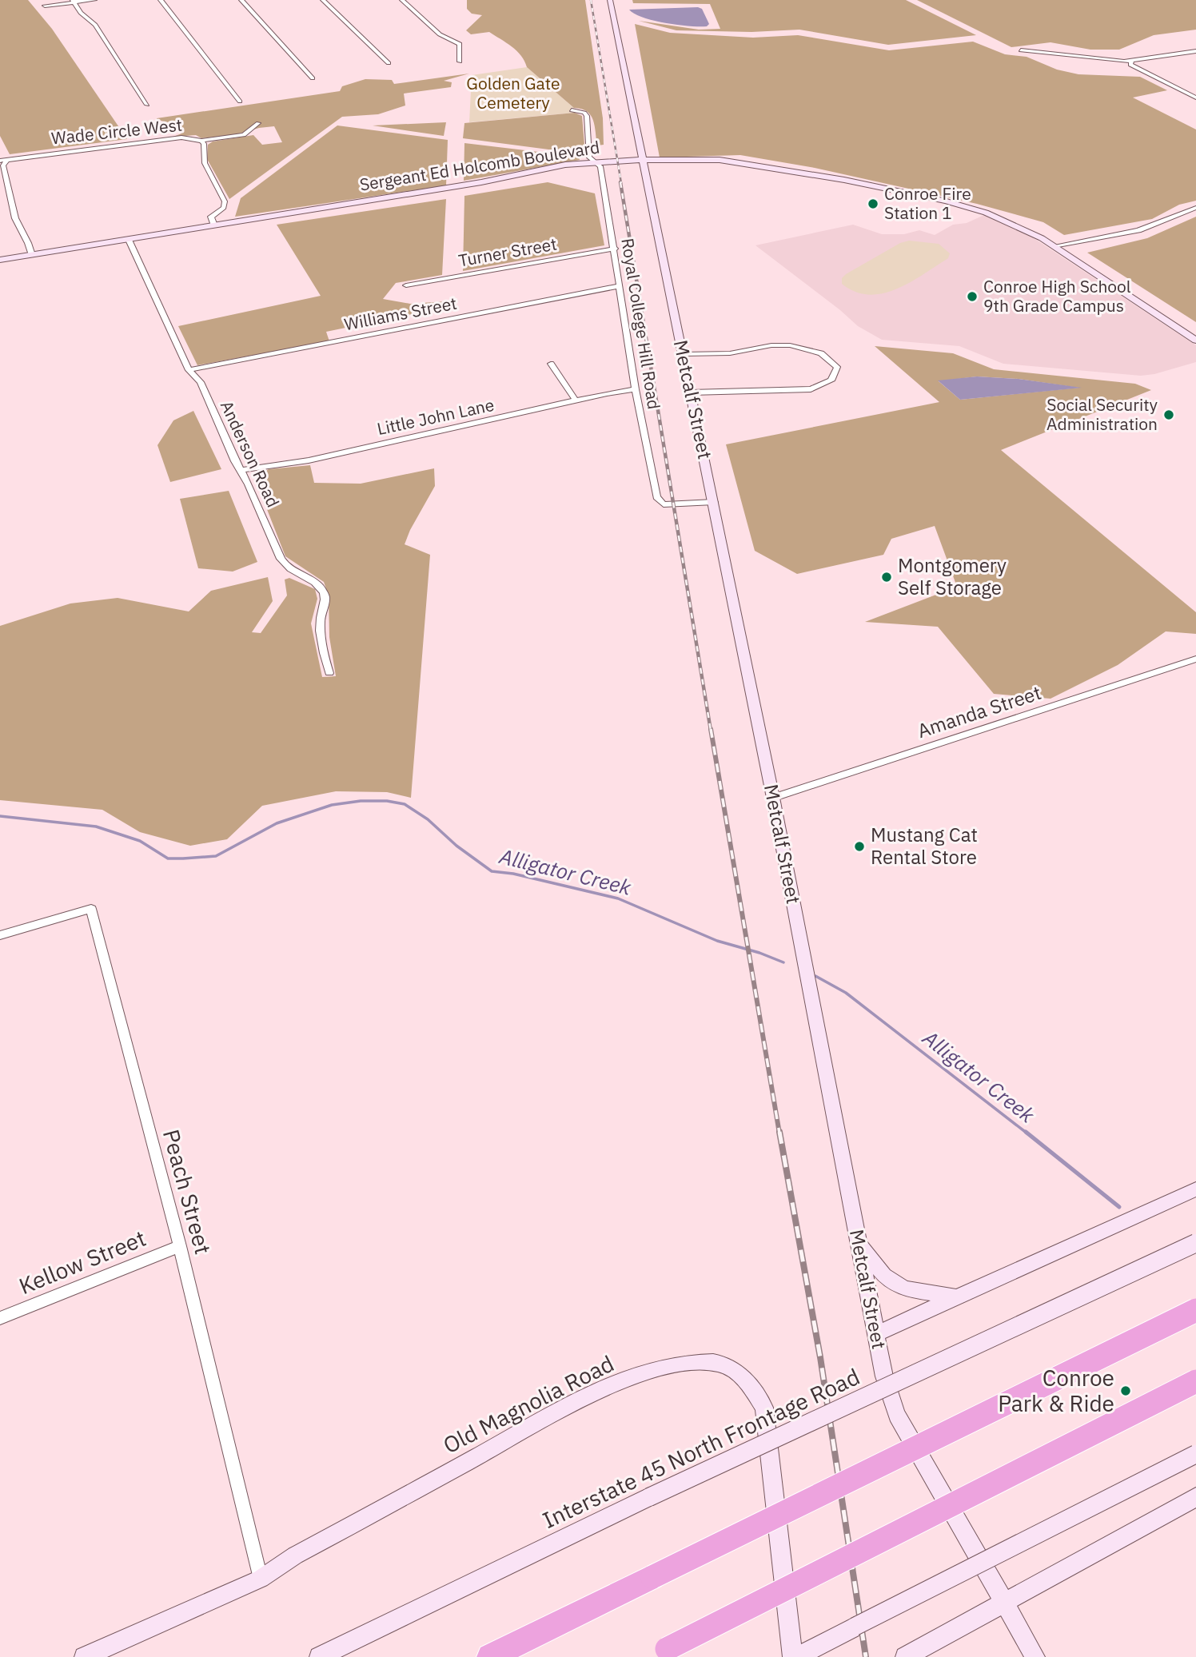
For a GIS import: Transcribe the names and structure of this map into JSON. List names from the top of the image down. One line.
{"streets":{"street":["Wade Circle West","Sergeant Ed Holcomb Boulevard","Turner Street","Williams Street","Royal College Hill Road","Metcalf Street","Little John Lane","Anderson Road","Amanda Street","Peach Street","Kellow Street","Old Magnolia Road","Interstate 45 North Frontage Road"]},"crossings":[["Sergeant Ed Holcomb Boulevard","Royal College Hill Road"],["Sergeant Ed Holcomb Boulevard","Metcalf Street"],["Sergeant Ed Holcomb Boulevard","Anderson Road"],["Turner Street","Royal College Hill Road"],["Williams Street","Royal College Hill Road"],["Williams Street","Anderson Road"],["Royal College Hill Road","Metcalf Street"],["Royal College Hill Road","Little John Lane"],["Metcalf Street","Amanda Street"],["Little John Lane","Anderson Road"],["Peach Street","Kellow Street"],["Peach Street","Old Magnolia Road"]],"water":["Alligator Creek"],"parks":["Golden Gate Cemetery"],"places":["Conroe Fire Station 1","Conroe High School 9th Grade Campus","Social Security Administration","Montgomery Self Storage","Mustang Cat Rental Store","Conroe Park & Ride"]}
